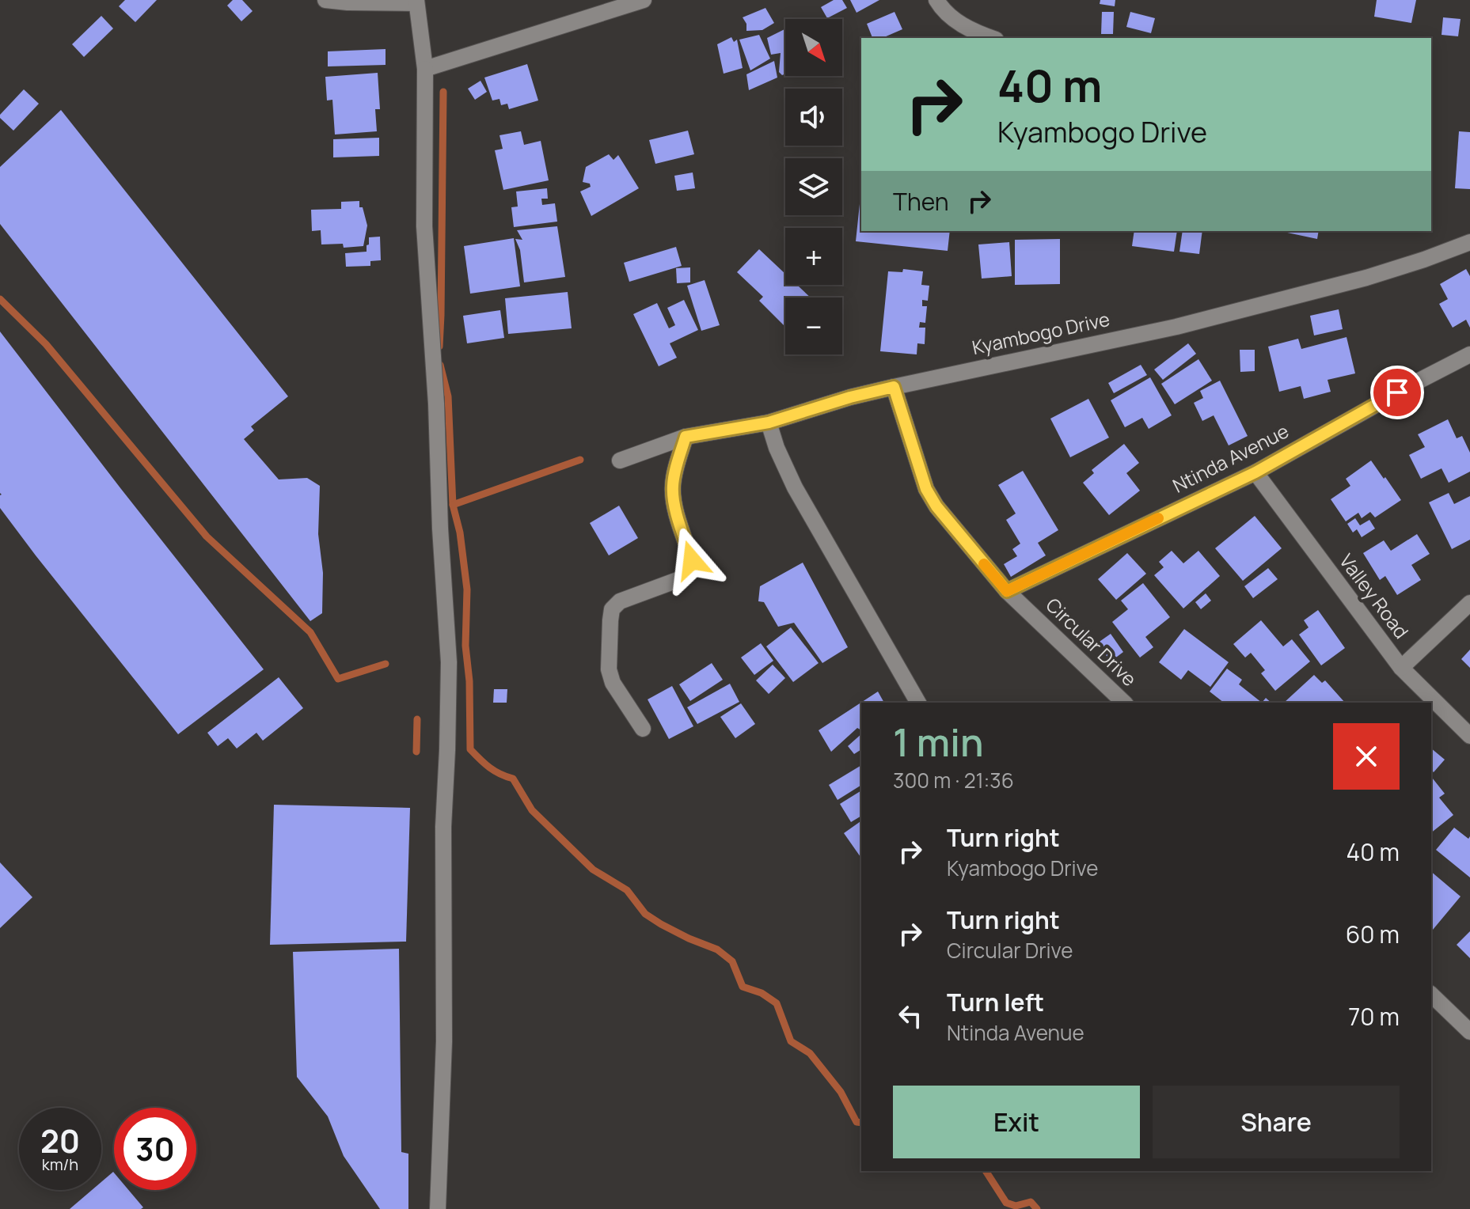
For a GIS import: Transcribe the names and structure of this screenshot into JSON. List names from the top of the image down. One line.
{"streets":{"street":["Kyambogo Drive","Ntinda Avenue","Valley Road","Circular Drive"]},"crossings":[["Kyambogo Drive","Circular Drive"],["Ntinda Avenue","Valley Road"],["Ntinda Avenue","Circular Drive"]],"north":"bottom right","page":{"map_buttons":["+","−"],"turn":["40 m","Kyambogo Drive"],"then":"Then","heading":["1 min","300 m · 21:36"],"list":[{"name":"Turn right","note":"Kyambogo Drive","value":"40 m"},{"name":"Turn right","note":"Circular Drive","value":"60 m"},{"name":"Turn left","note":"Ntinda Avenue","value":"70 m"}],"buttons":["Exit","Share"],"speed":"20 km/h","limit":"30"}}
